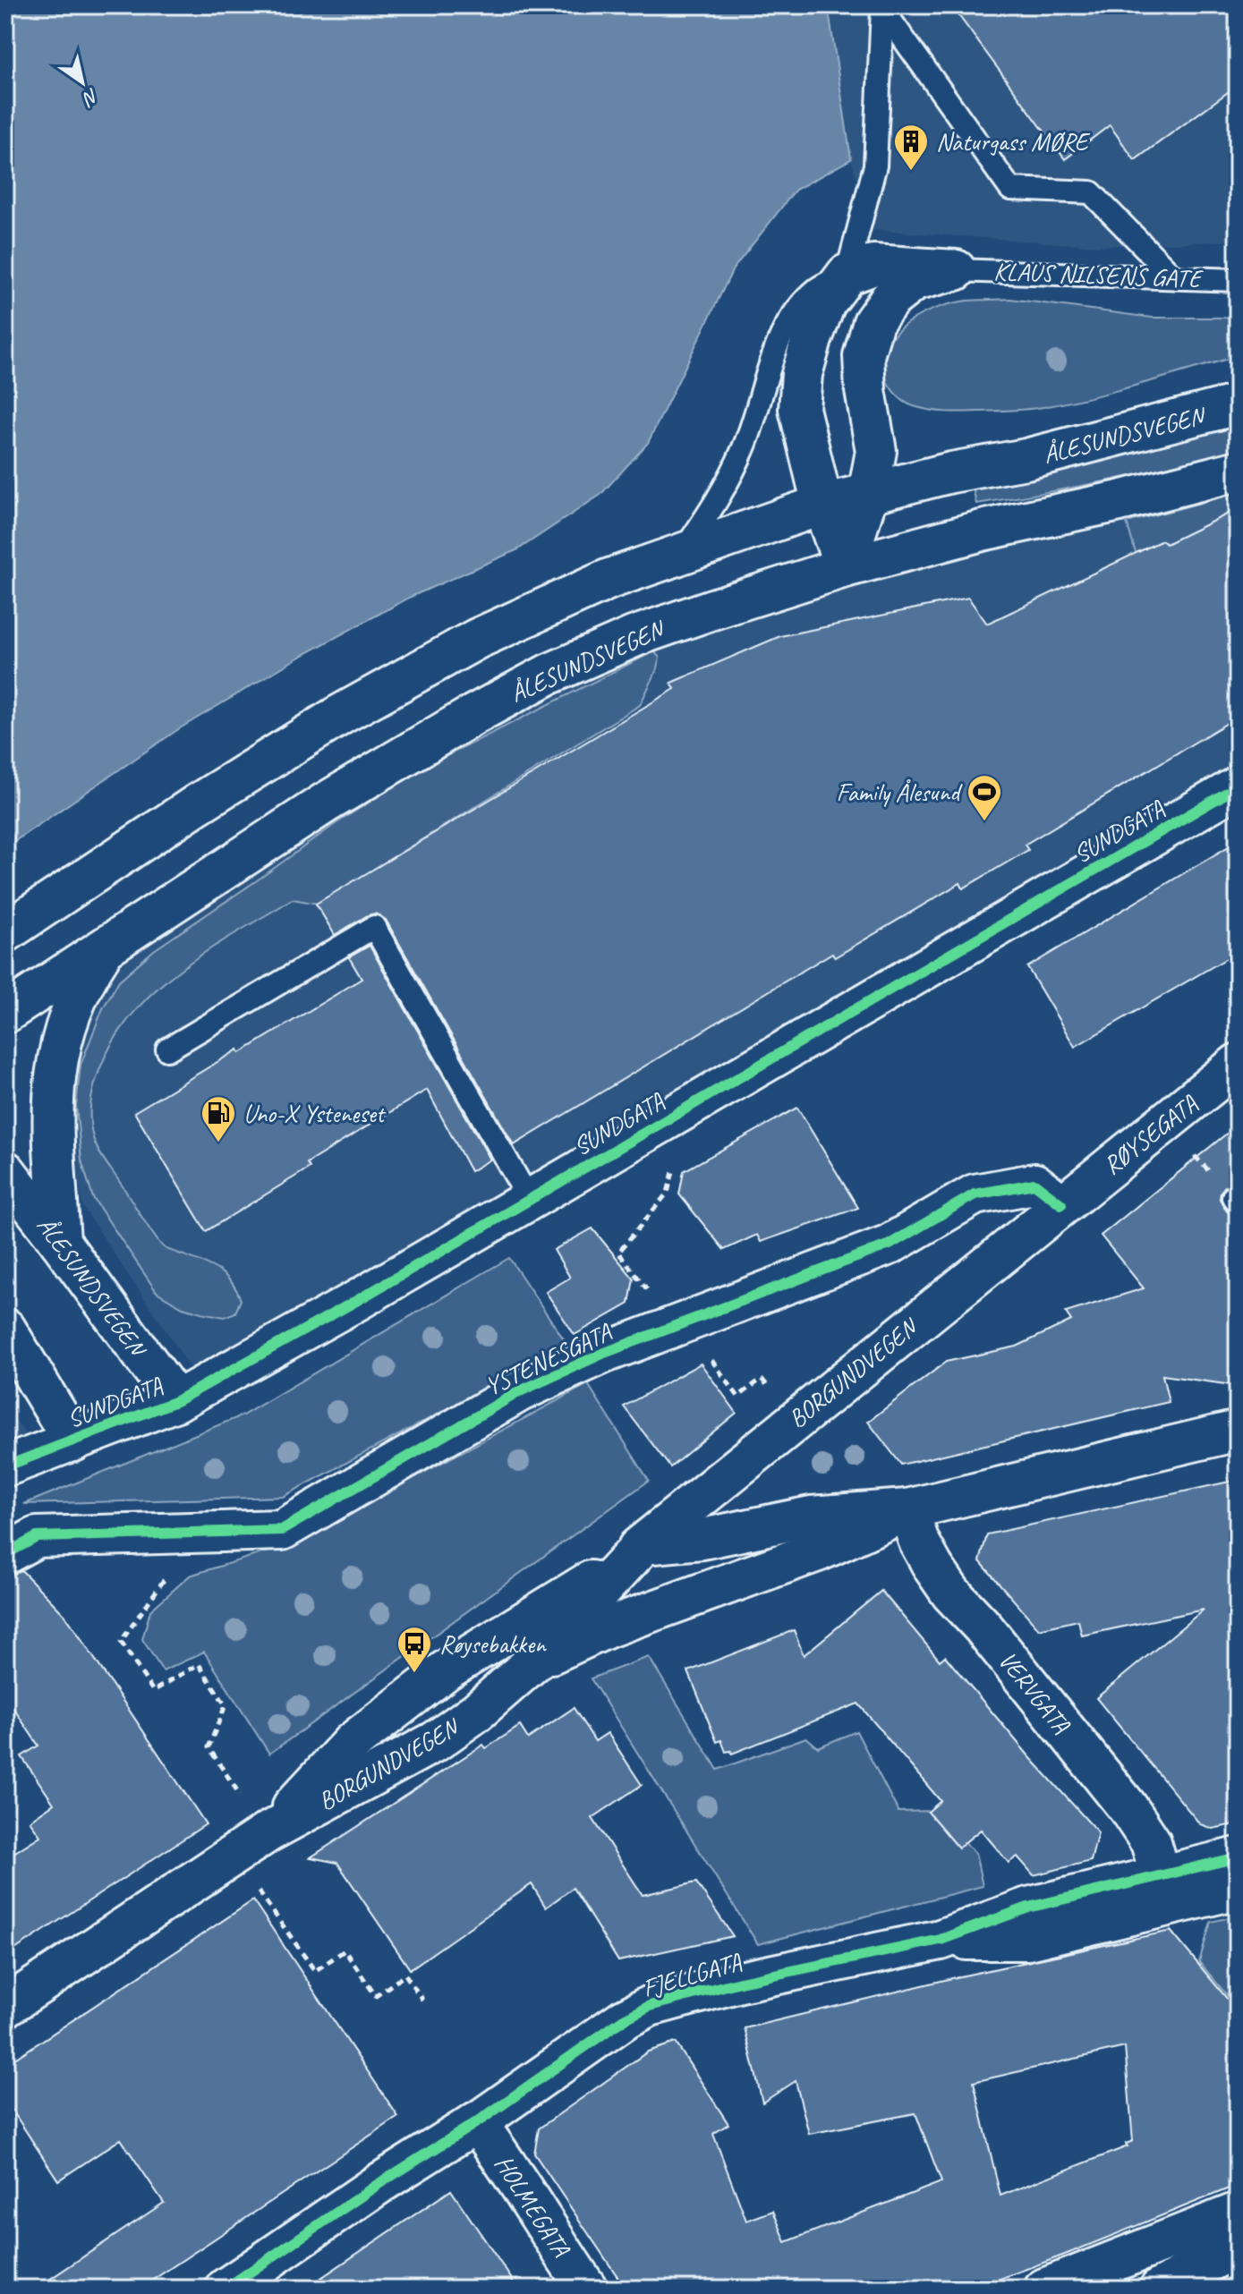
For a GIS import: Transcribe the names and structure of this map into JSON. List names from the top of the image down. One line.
{"streets":{"main road":["KLAUS NILSENS GATE","ÅLESUNDSVEGEN","SUNDGATA","RØYSEGATA","YSTENESGATA","BORGUNDVEGEN","VERVGATA","FJELLGATA","HOLMEGATA"]},"crossings":[["KLAUS NILSENS GATE","ÅLESUNDSVEGEN"],["ÅLESUNDSVEGEN","SUNDGATA"],["RØYSEGATA","YSTENESGATA"],["RØYSEGATA","BORGUNDVEGEN"],["YSTENESGATA","BORGUNDVEGEN"],["BORGUNDVEGEN","VERVGATA"],["VERVGATA","FJELLGATA"],["FJELLGATA","HOLMEGATA"]],"places":{"building":["Naturgass MØRE"],"sports":["Family Ålesund"],"fuel station":["Uno-X Ysteneset"],"bus stop":["Røysebakken"]},"north":"bottom right"}
